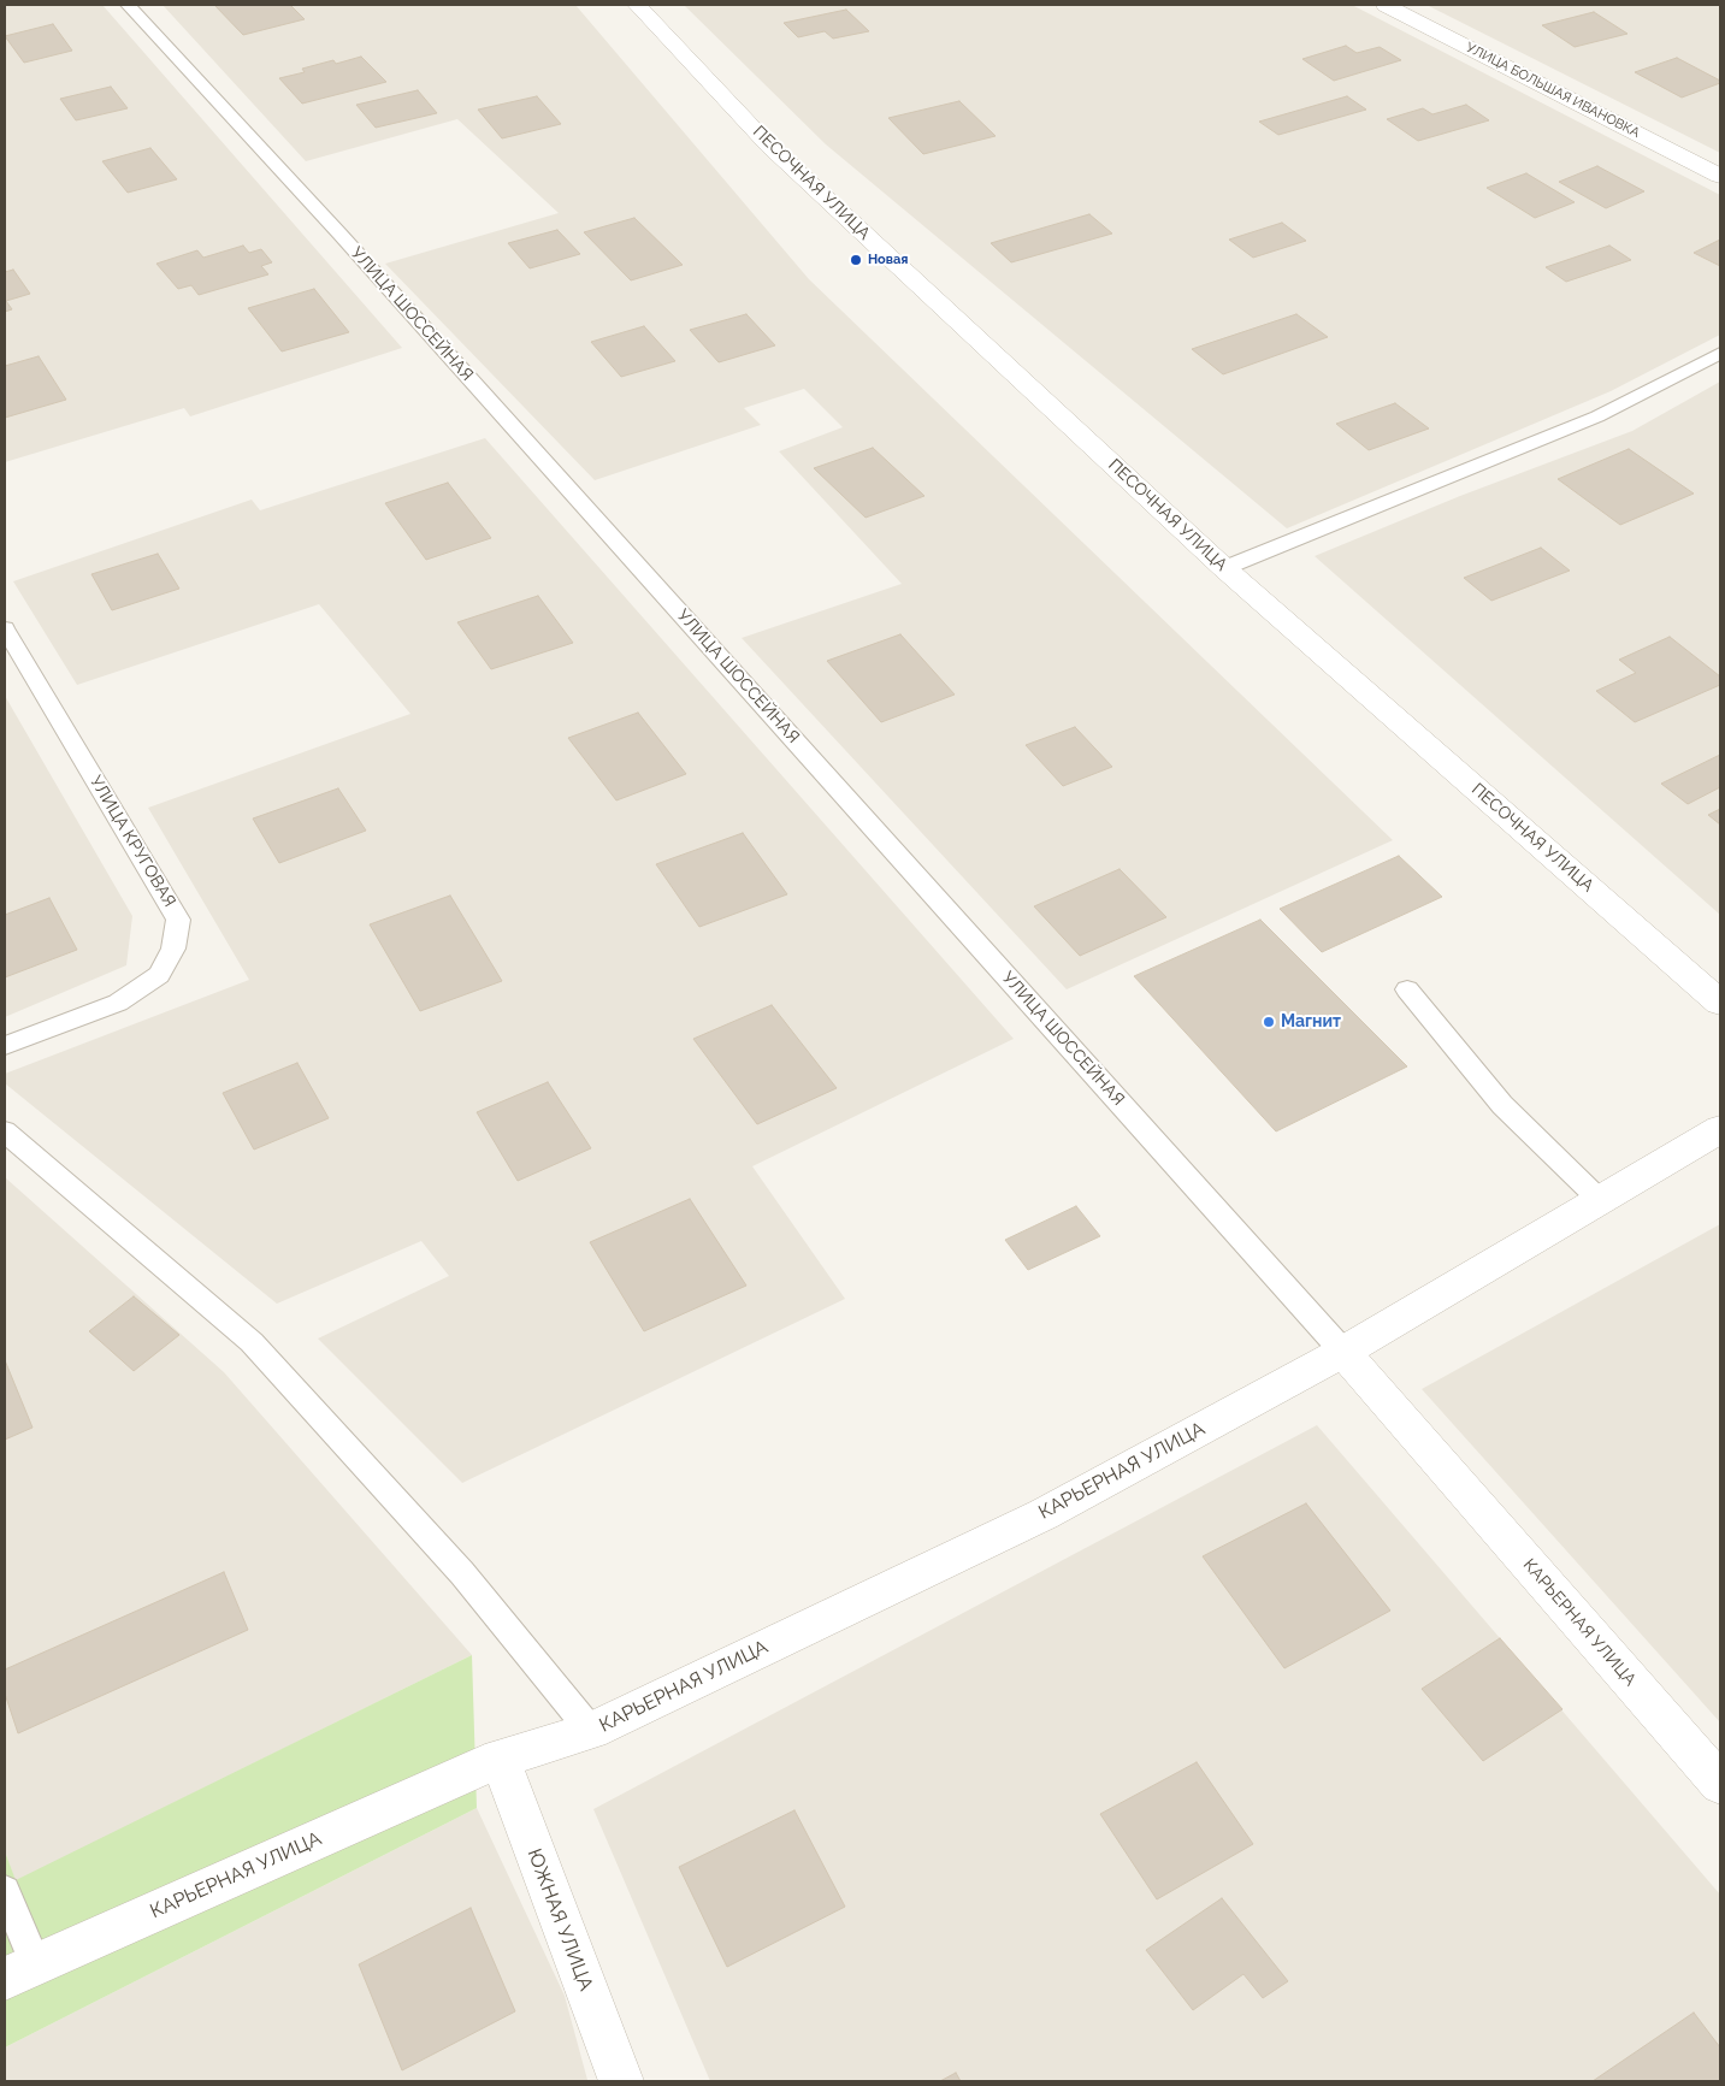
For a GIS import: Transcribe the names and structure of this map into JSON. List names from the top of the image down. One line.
{"streets":{"street":["УЛИЦА БОЛЬШАЯ ИВАНОВКА","ПЕСОЧНАЯ УЛИЦА","КАРЬЕРНАЯ УЛИЦА","ЮЖНАЯ УЛИЦА"],"lane":["УЛИЦА ШОССЕЙНАЯ","УЛИЦА КРУГОВАЯ"]},"crossings":[["УЛИЦА ШОССЕЙНАЯ","КАРЬЕРНАЯ УЛИЦА"],["КАРЬЕРНАЯ УЛИЦА","ЮЖНАЯ УЛИЦА"]],"places":["Новая","Магнит"]}
